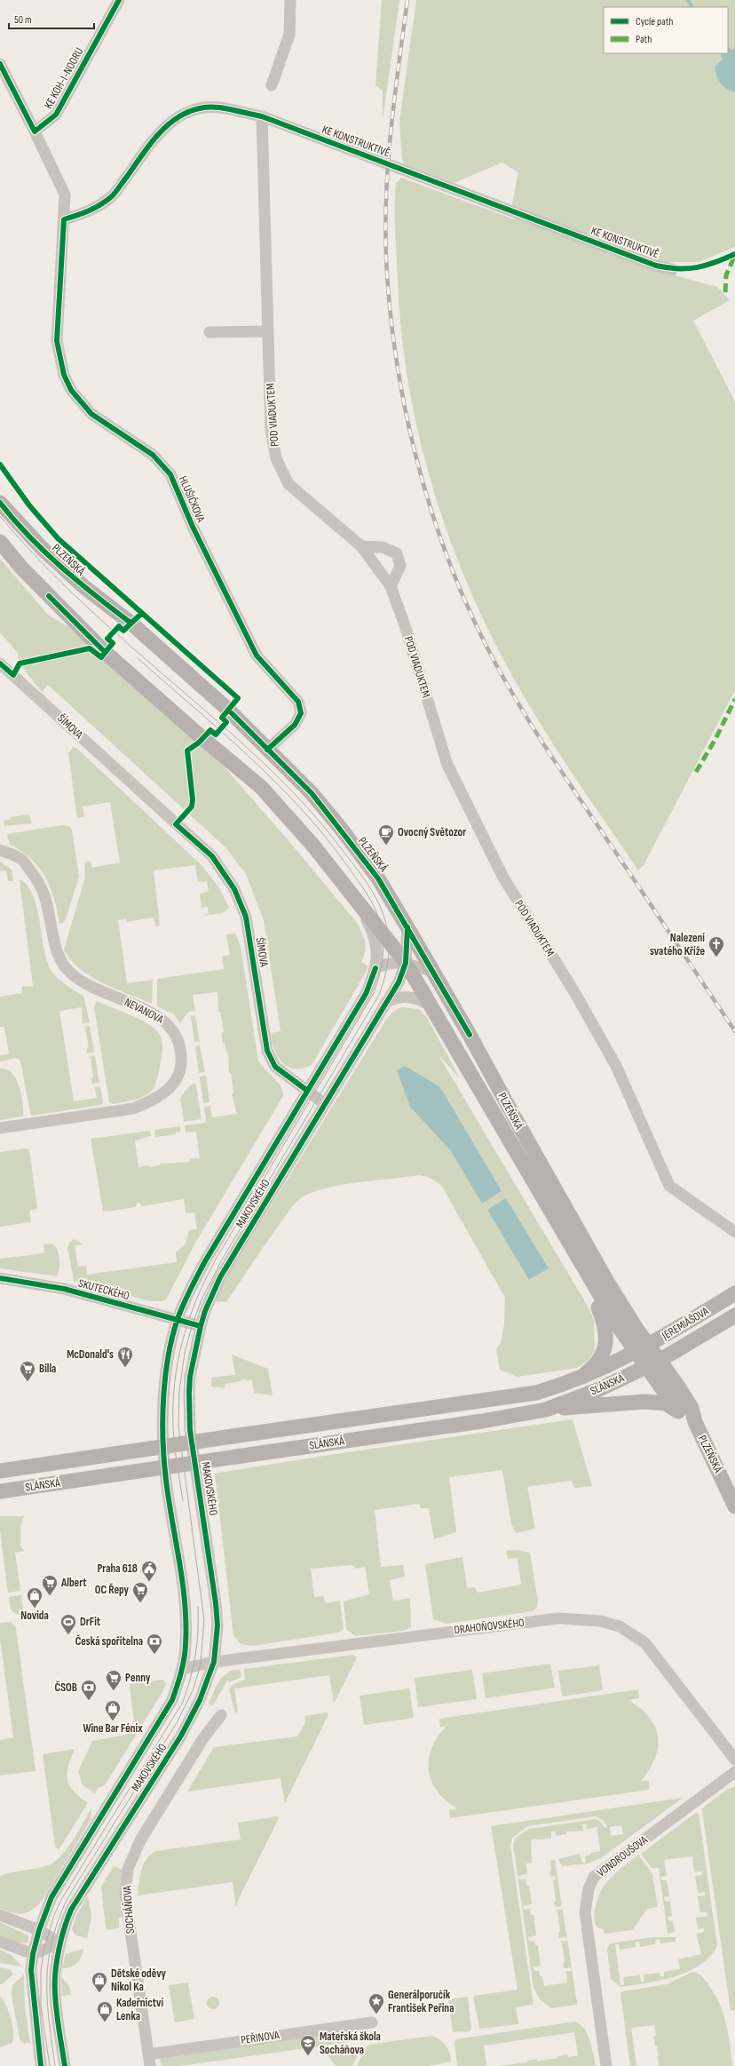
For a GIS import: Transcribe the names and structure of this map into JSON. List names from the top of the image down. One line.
{"streets":{"main road":["PLZEŇSKÁ","JEREMIÁŠOVA","SLÁNSKÁ"],"street":["KE KOH-I-NOORU","KE KONSTRUKTIVĚ","POD VIADUKTEM","HLUŠIČKOVA","ŠÍMOVA","NEVANOVA","MAKOVSKÉHO","SKUTECKÉHO","DRAHOŇOVSKÉHO","VONDROUŠOVA","SOCHÁŇOVA","PEŘINOVA"]},"crossings":[["KE KONSTRUKTIVĚ","POD VIADUKTEM"],["KE KONSTRUKTIVĚ","HLUŠIČKOVA"],["HLUŠIČKOVA","PLZEŇSKÁ"],["PLZEŇSKÁ","MAKOVSKÉHO"],["PLZEŇSKÁ","JEREMIÁŠOVA"],["PLZEŇSKÁ","SLÁNSKÁ"],["ŠÍMOVA","MAKOVSKÉHO"],["MAKOVSKÉHO","SKUTECKÉHO"],["MAKOVSKÉHO","DRAHOŇOVSKÉHO"],["JEREMIÁŠOVA","SLÁNSKÁ"],["SOCHÁŇOVA","PEŘINOVA"]],"places":{"cafe":["Ovocný Světozor"],"church":["Nalezení svatého Kříže"],"restaurant":["McDonald's"],"supermarket":["Billa","Albert","OC Řepy","Penny"],"public building":["Praha 618"],"shop":["Novida","Wine Bar Fénix","Dětské oděvy Nikol Ka","Kadeřnictví Lenka"],"sports":["DrFit"],"bank":["Česká spořitelna","ČSOB"],"place":["Generálporučík František Peřina"],"school or university":["Mateřská škola Socháňova"]},"legend":["Cycle path","Path"],"scale_bar":"50 m"}
